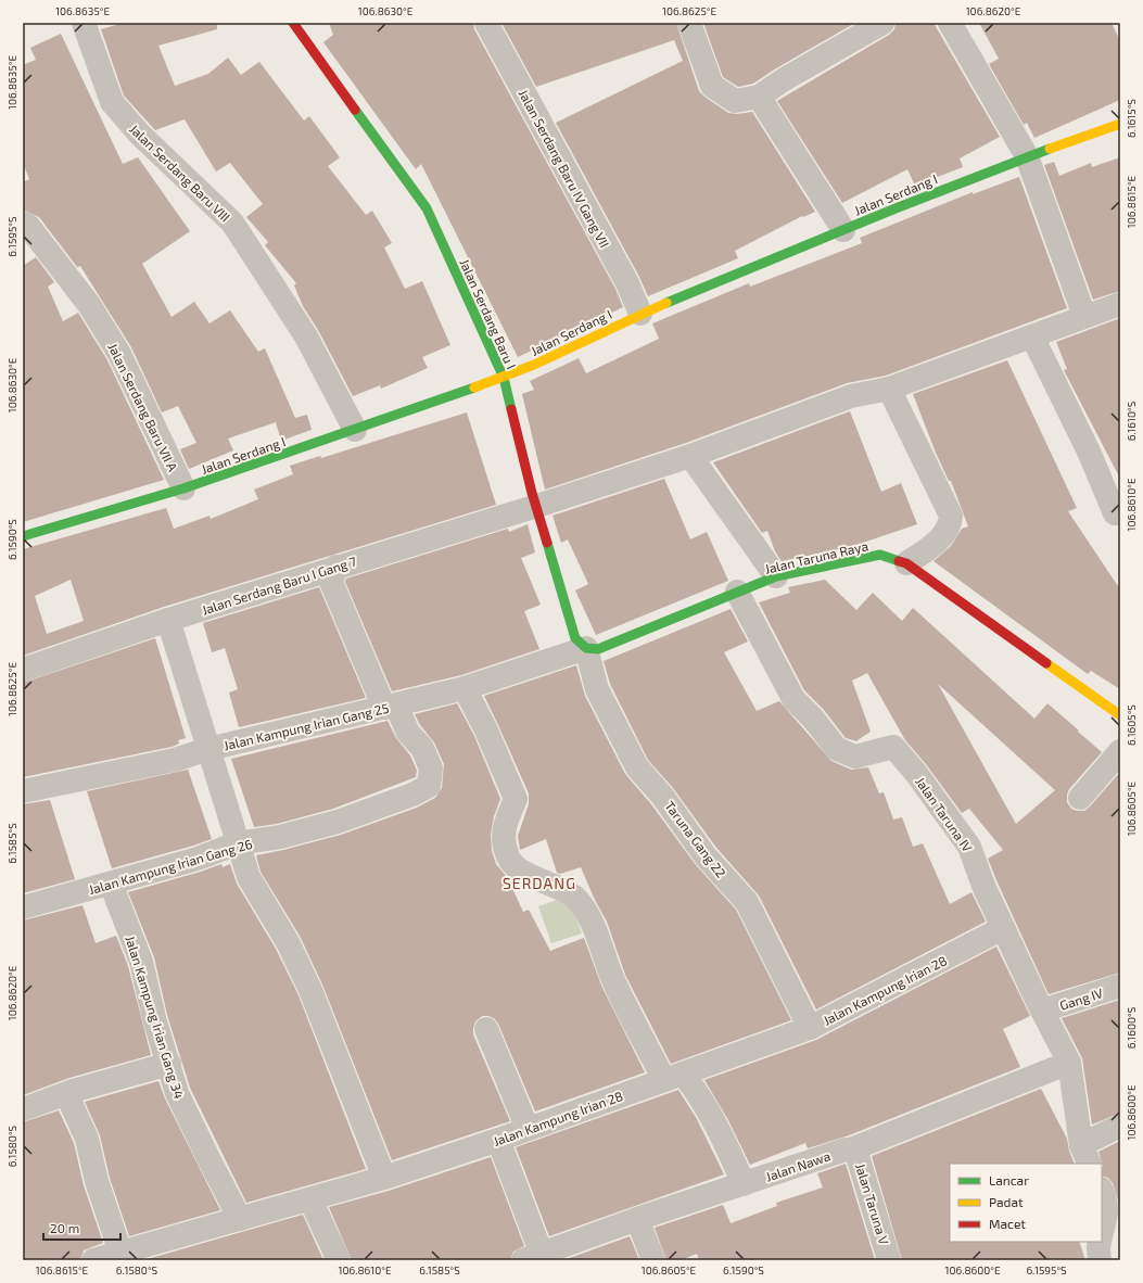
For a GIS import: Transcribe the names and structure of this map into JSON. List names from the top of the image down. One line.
{"streets":{"street":["Jalan Serdang Baru IV Gang VII","Jalan Serdang Baru VIII","Jalan Serdang I","Jalan Serdang Baru I","Jalan Serdang Baru VII A","Jalan Taruna Raya","Jalan Serdang Baru I Gang 7","Jalan Kampung Irian Gang 25","Jalan Taruna IV","Taruna Gang 22","Jalan Kampung Irian Gang 26","Jalan Kampung Irian 28","Gang IV","Jalan Kampung Irian Gang 34","Jalan Nawa","Jalan Taruna V"]},"crossings":[["Jalan Serdang Baru IV Gang VII","Jalan Serdang I"],["Jalan Serdang Baru VIII","Jalan Serdang I"],["Jalan Serdang I","Jalan Serdang Baru I"],["Jalan Serdang I","Jalan Serdang Baru VII A"],["Jalan Serdang Baru I","Jalan Taruna Raya"],["Jalan Serdang Baru I","Jalan Serdang Baru I Gang 7"],["Jalan Serdang Baru I","Jalan Kampung Irian Gang 25"],["Jalan Serdang Baru I","Taruna Gang 22"],["Jalan Taruna Raya","Jalan Kampung Irian Gang 25"],["Jalan Taruna Raya","Jalan Taruna IV"],["Jalan Taruna Raya","Taruna Gang 22"],["Jalan Kampung Irian Gang 25","Taruna Gang 22"],["Jalan Kampung Irian Gang 25","Jalan Kampung Irian Gang 26"],["Jalan Taruna IV","Jalan Kampung Irian 28"],["Jalan Taruna IV","Gang IV"],["Jalan Taruna IV","Jalan Nawa"],["Taruna Gang 22","Jalan Kampung Irian 28"],["Jalan Kampung Irian Gang 26","Jalan Kampung Irian Gang 34"],["Jalan Kampung Irian 28","Jalan Kampung Irian Gang 34"],["Jalan Nawa","Jalan Taruna V"]],"districts":["SERDANG"],"legend":["Lancar","Padat","Macet"],"scale_bar":"20 m","coordinates":["106.8635°E","106.8630°E","106.8625°E","106.8620°E","6.1615°S","106.8615°E","6.1595°S","6.1610°S","106.8610°E","6.1590°S","6.1605°S","106.8605°E","6.1585°S","6.1600°S","106.8600°E","6.1580°S"]}
